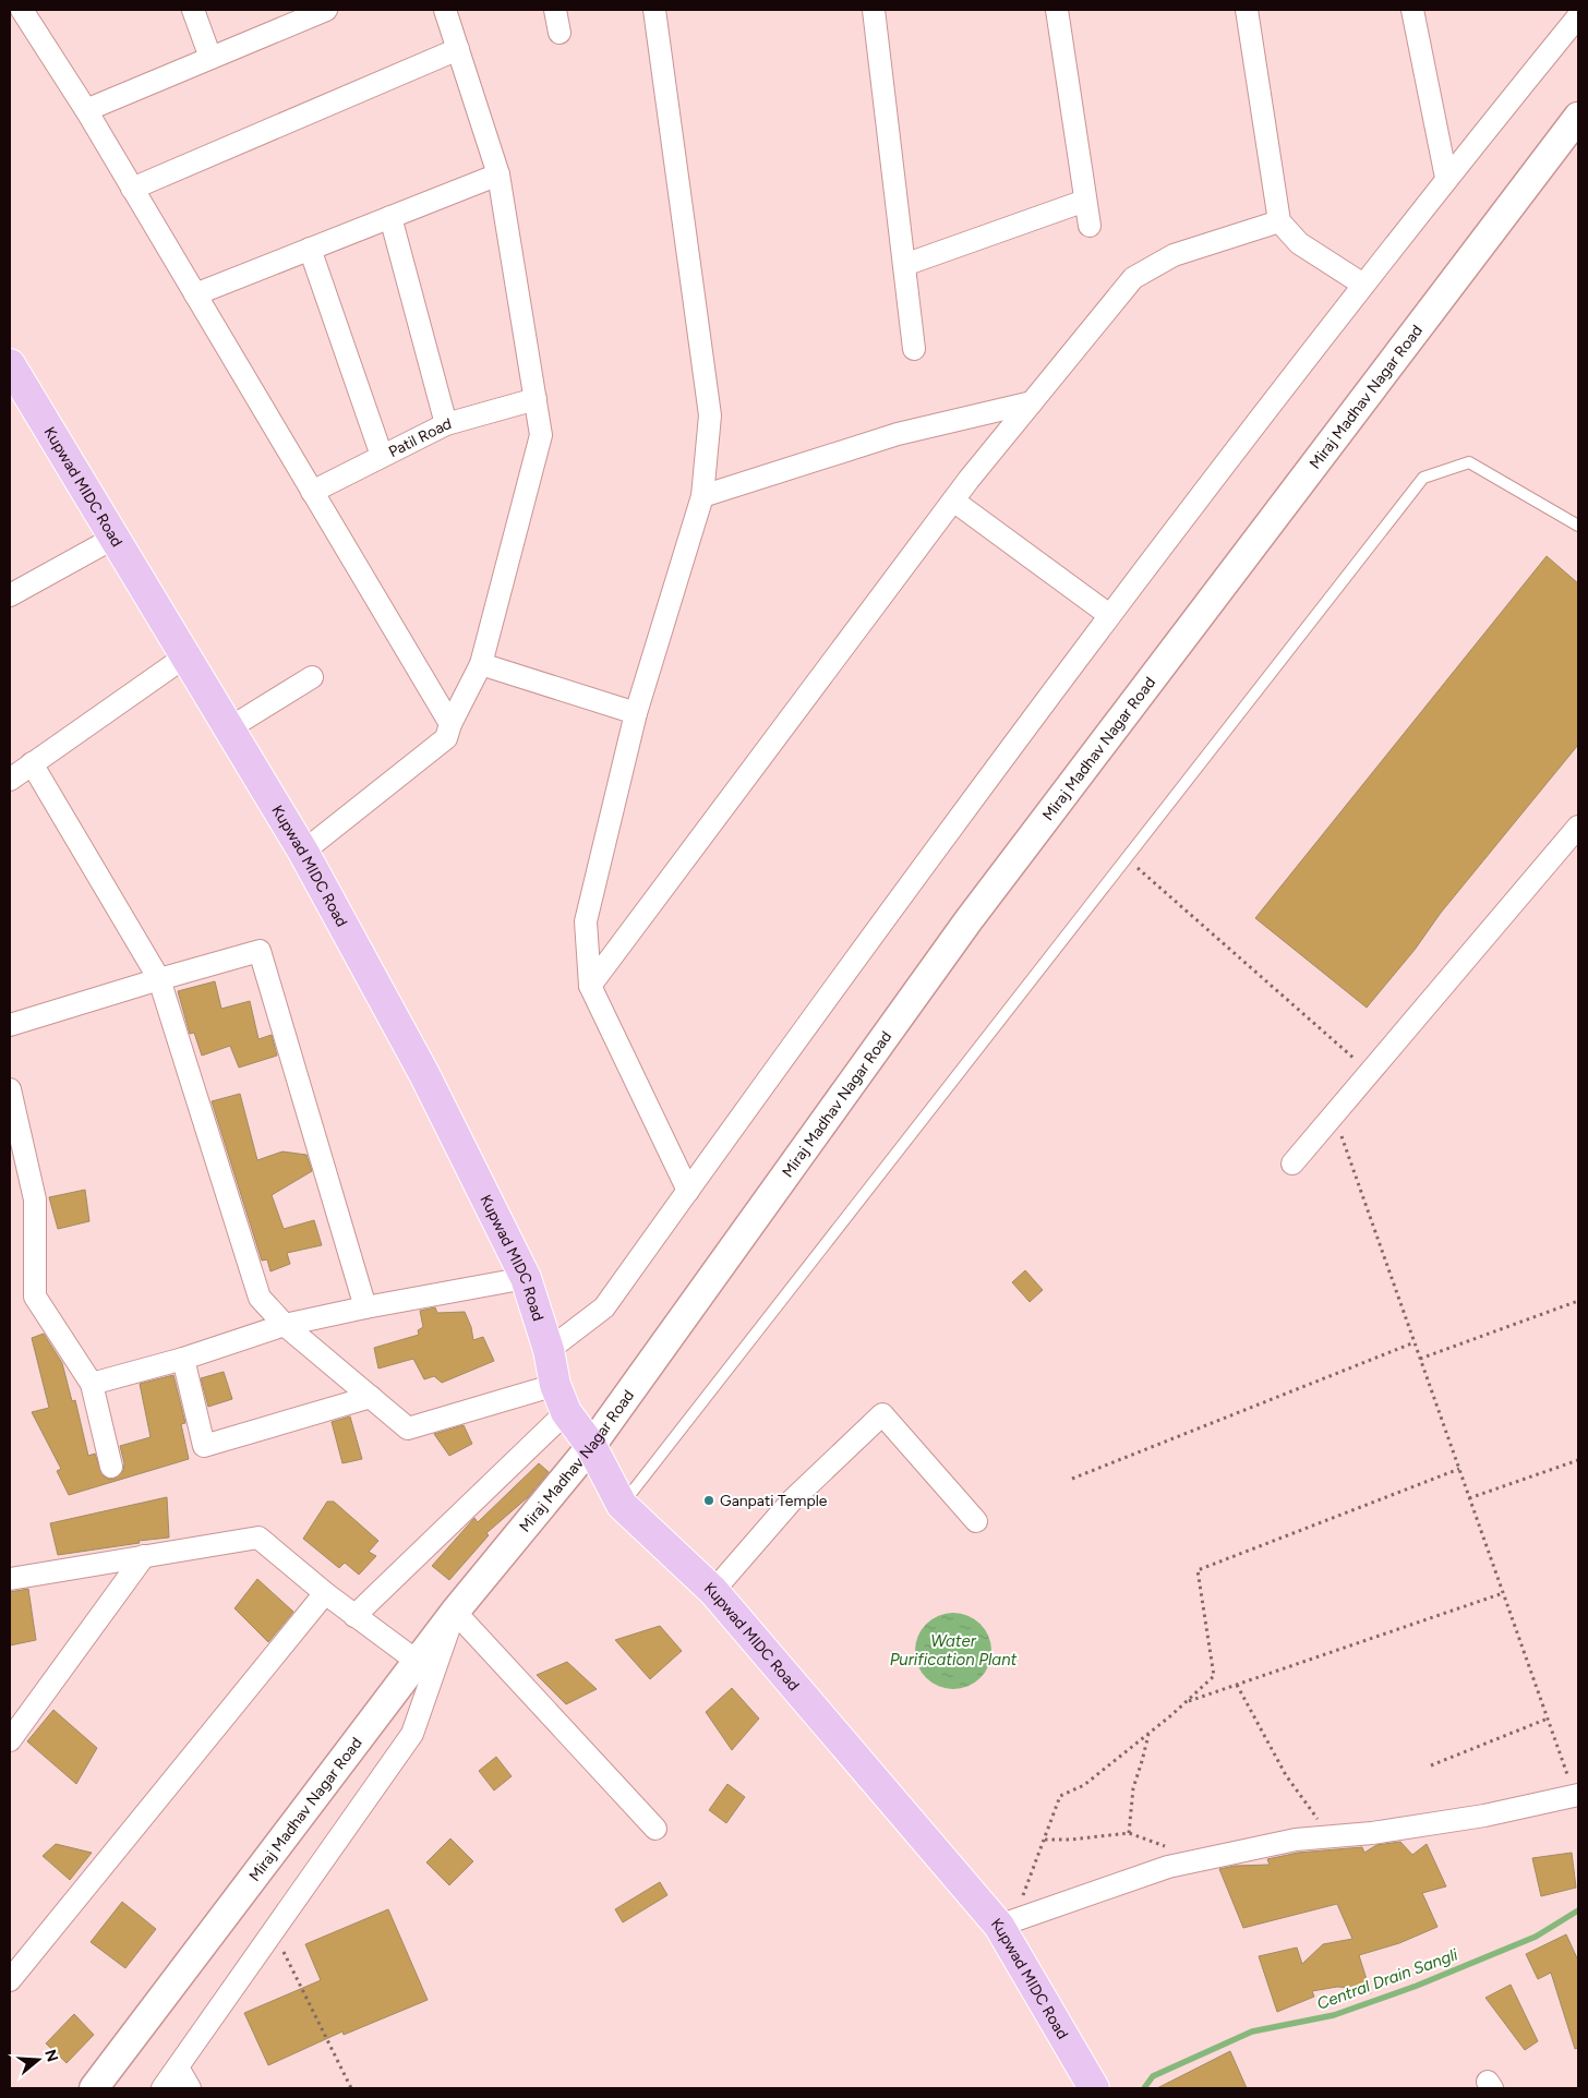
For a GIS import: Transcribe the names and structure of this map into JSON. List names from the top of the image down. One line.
{"streets":{"main road":["Kupwad MIDC Road"],"street":["Miraj Madhav Nagar Road","Patil Road"]},"crossings":[["Miraj Madhav Nagar Road","Kupwad MIDC Road"]],"water":["Water Purification Plant","Central Drain Sangli"],"places":["Ganpati Temple"],"north":"right"}
